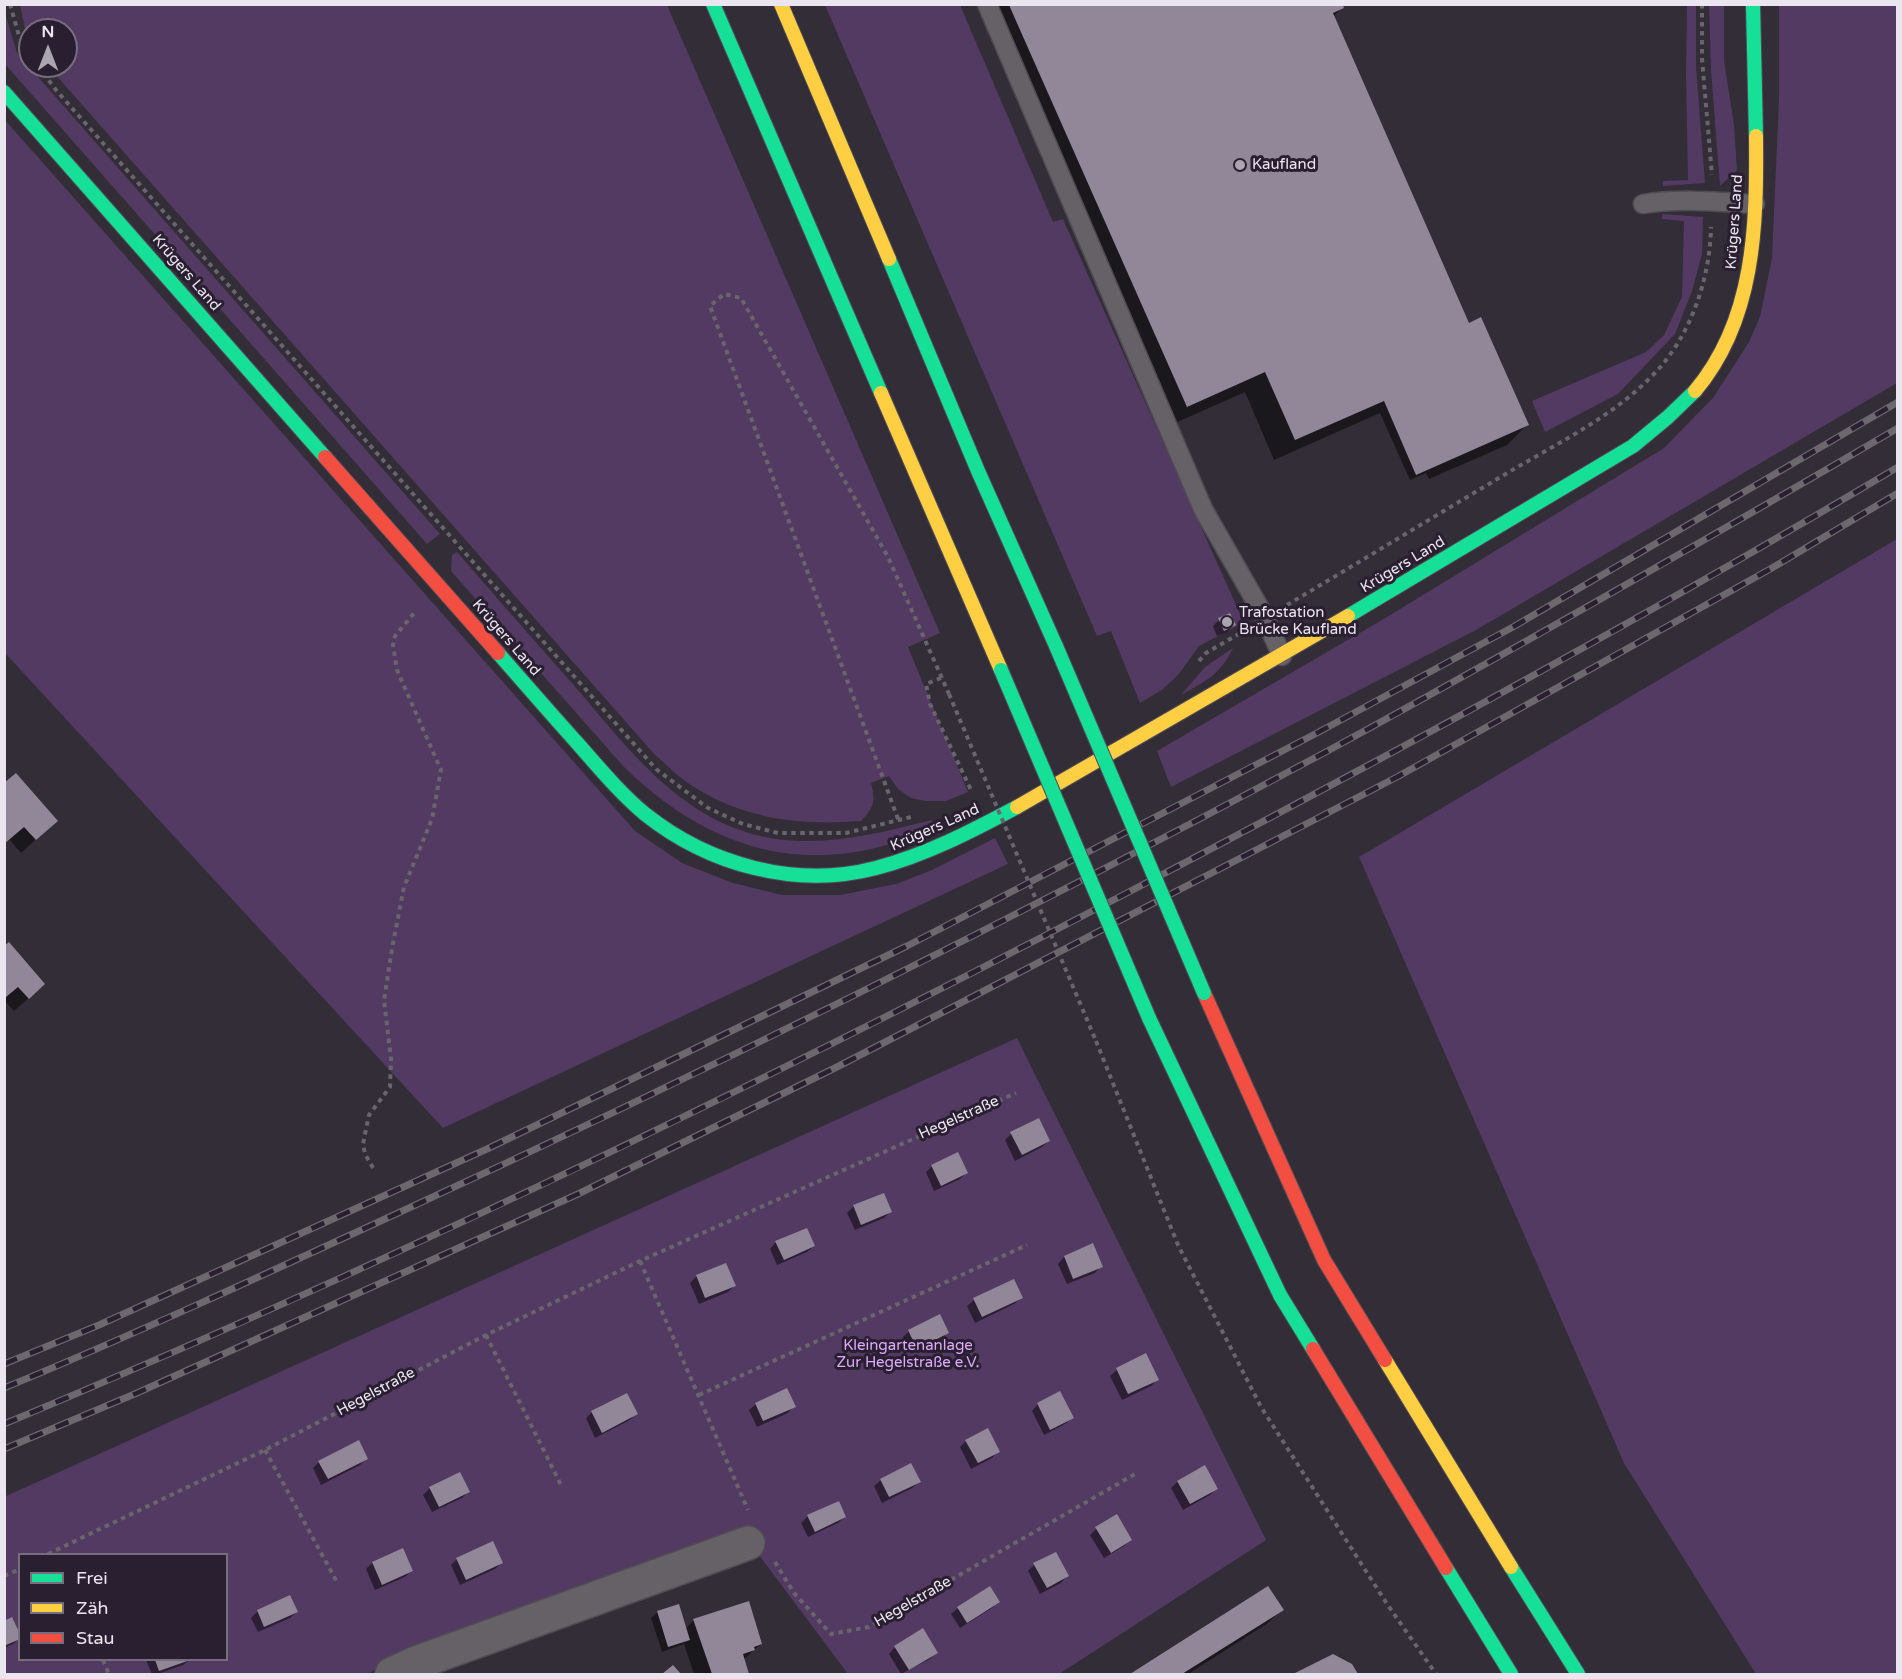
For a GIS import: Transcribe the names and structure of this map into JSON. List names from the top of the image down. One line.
{"streets":{"main road":["Krügers Land"],"path":["Hegelstraße"]},"parks":["Kleingartenanlage Zur Hegelstraße e.V."],"places":["Kaufland","Trafostation Brücke Kaufland"],"legend":["Frei","Zäh","Stau"],"north":"top"}
